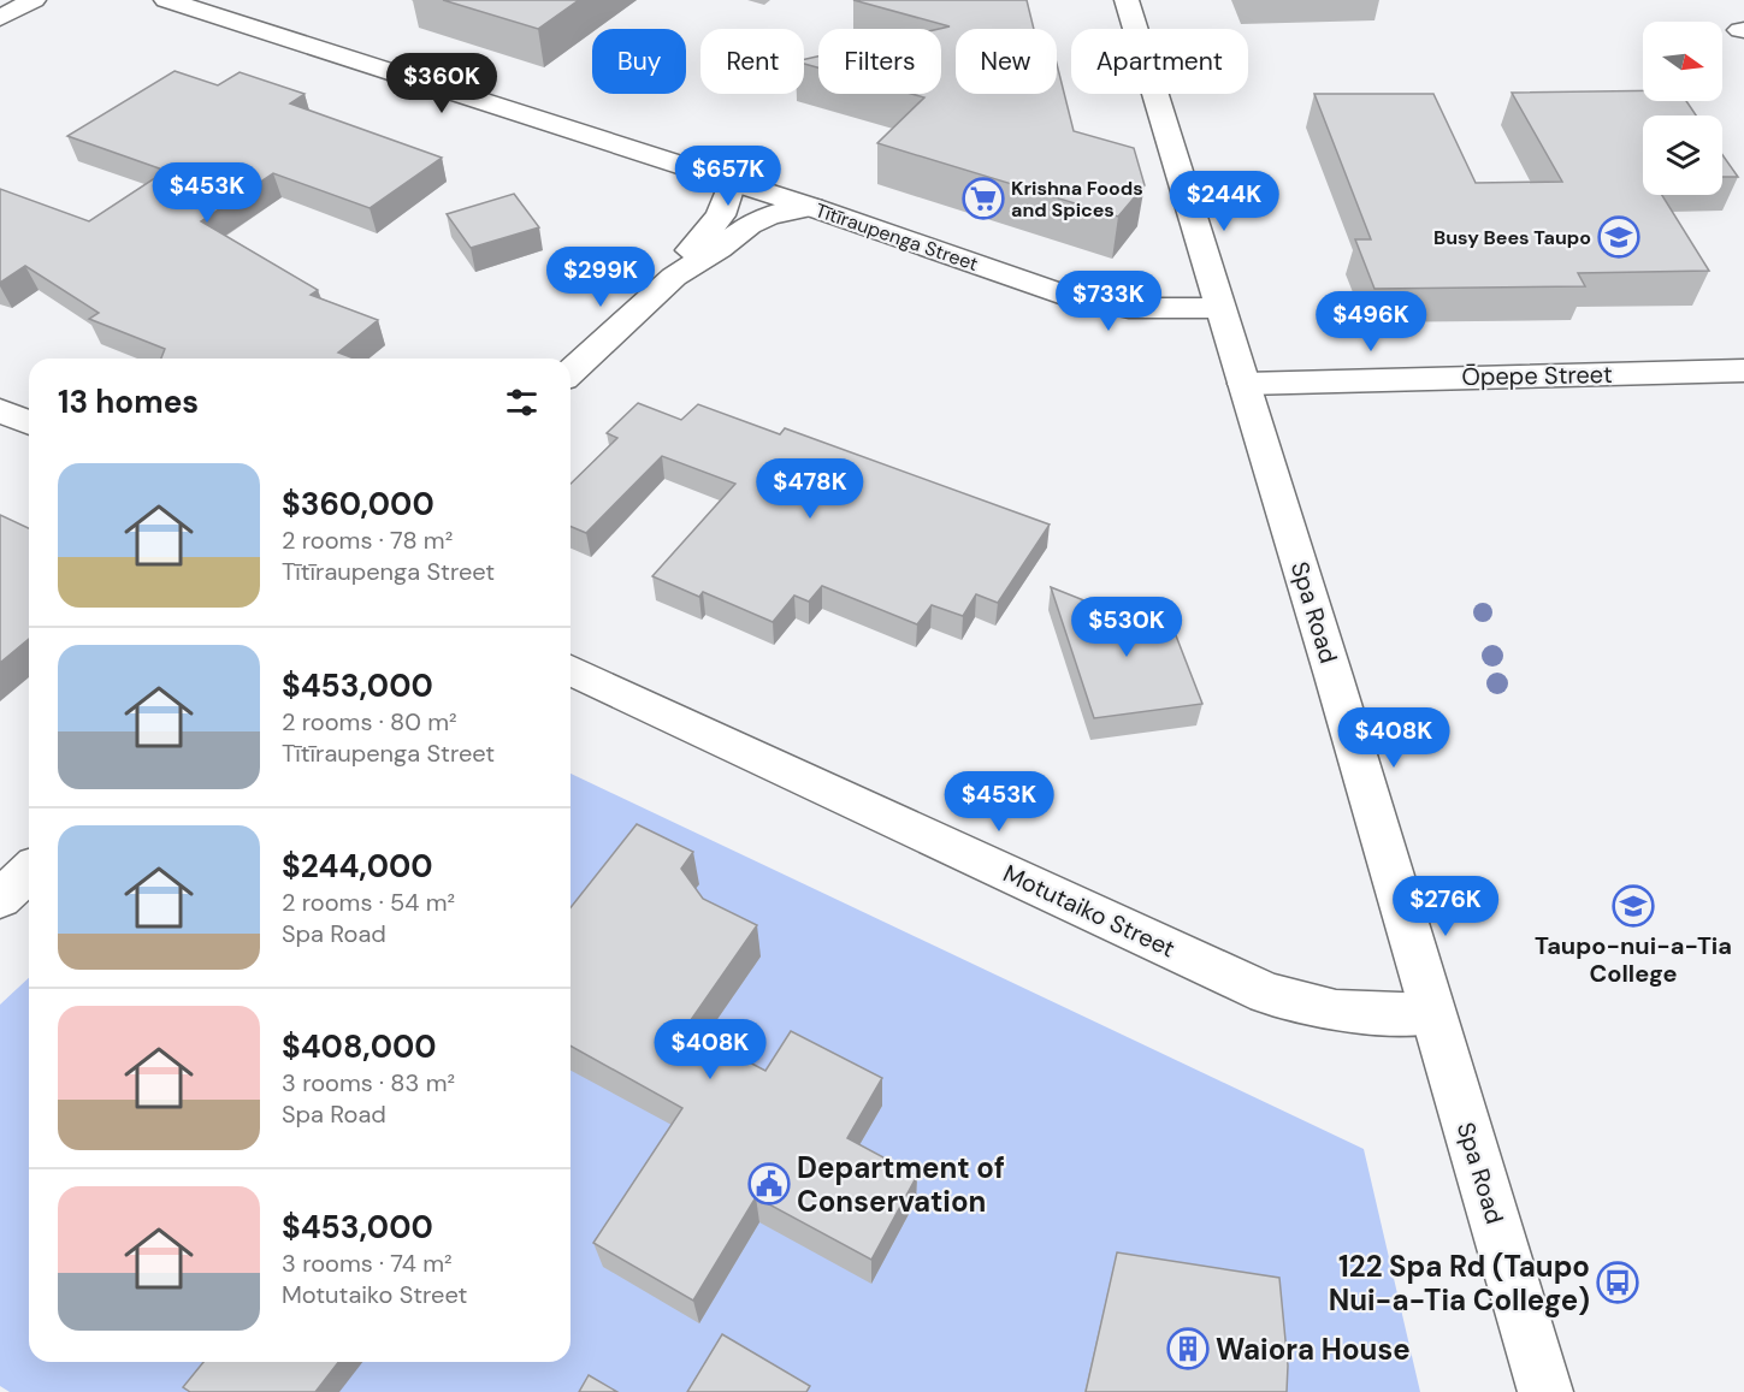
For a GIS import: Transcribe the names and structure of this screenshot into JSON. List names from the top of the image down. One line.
{"streets":{"main road":["Tītīraupenga Street","Ōpepe Street","Spa Road","Motutaiko Street"]},"crossings":[["Tītīraupenga Street","Spa Road"],["Ōpepe Street","Spa Road"],["Spa Road","Motutaiko Street"]],"places":{"supermarket":["Krishna Foods and Spices"],"school or university":["Busy Bees Taupo","Taupo-nui-a-Tia College"],"public building":["Department of Conservation"],"bus stop":["122 Spa Rd (Taupo Nui-a-Tia College)"],"building":["Waiora House"]},"north":"right","page":{"chip":["Buy","Rent","Filters","New","Apartment"],"price":["$360K","$657K","$453K","$244K","$299K","$733K","$496K","$478K","$530K","$408K","$453K","$276K","$408K"],"heading":"13 homes","list":[{"name":"$360,000","note":"2 rooms · 78 m² · Tītīraupenga Street"},{"name":"$453,000","note":"2 rooms · 80 m² · Tītīraupenga Street"},{"name":"$244,000","note":"2 rooms · 54 m² · Spa Road"},{"name":"$408,000","note":"3 rooms · 83 m² · Spa Road"},{"name":"$453,000","note":"3 rooms · 74 m² · Motutaiko Street"}]}}
